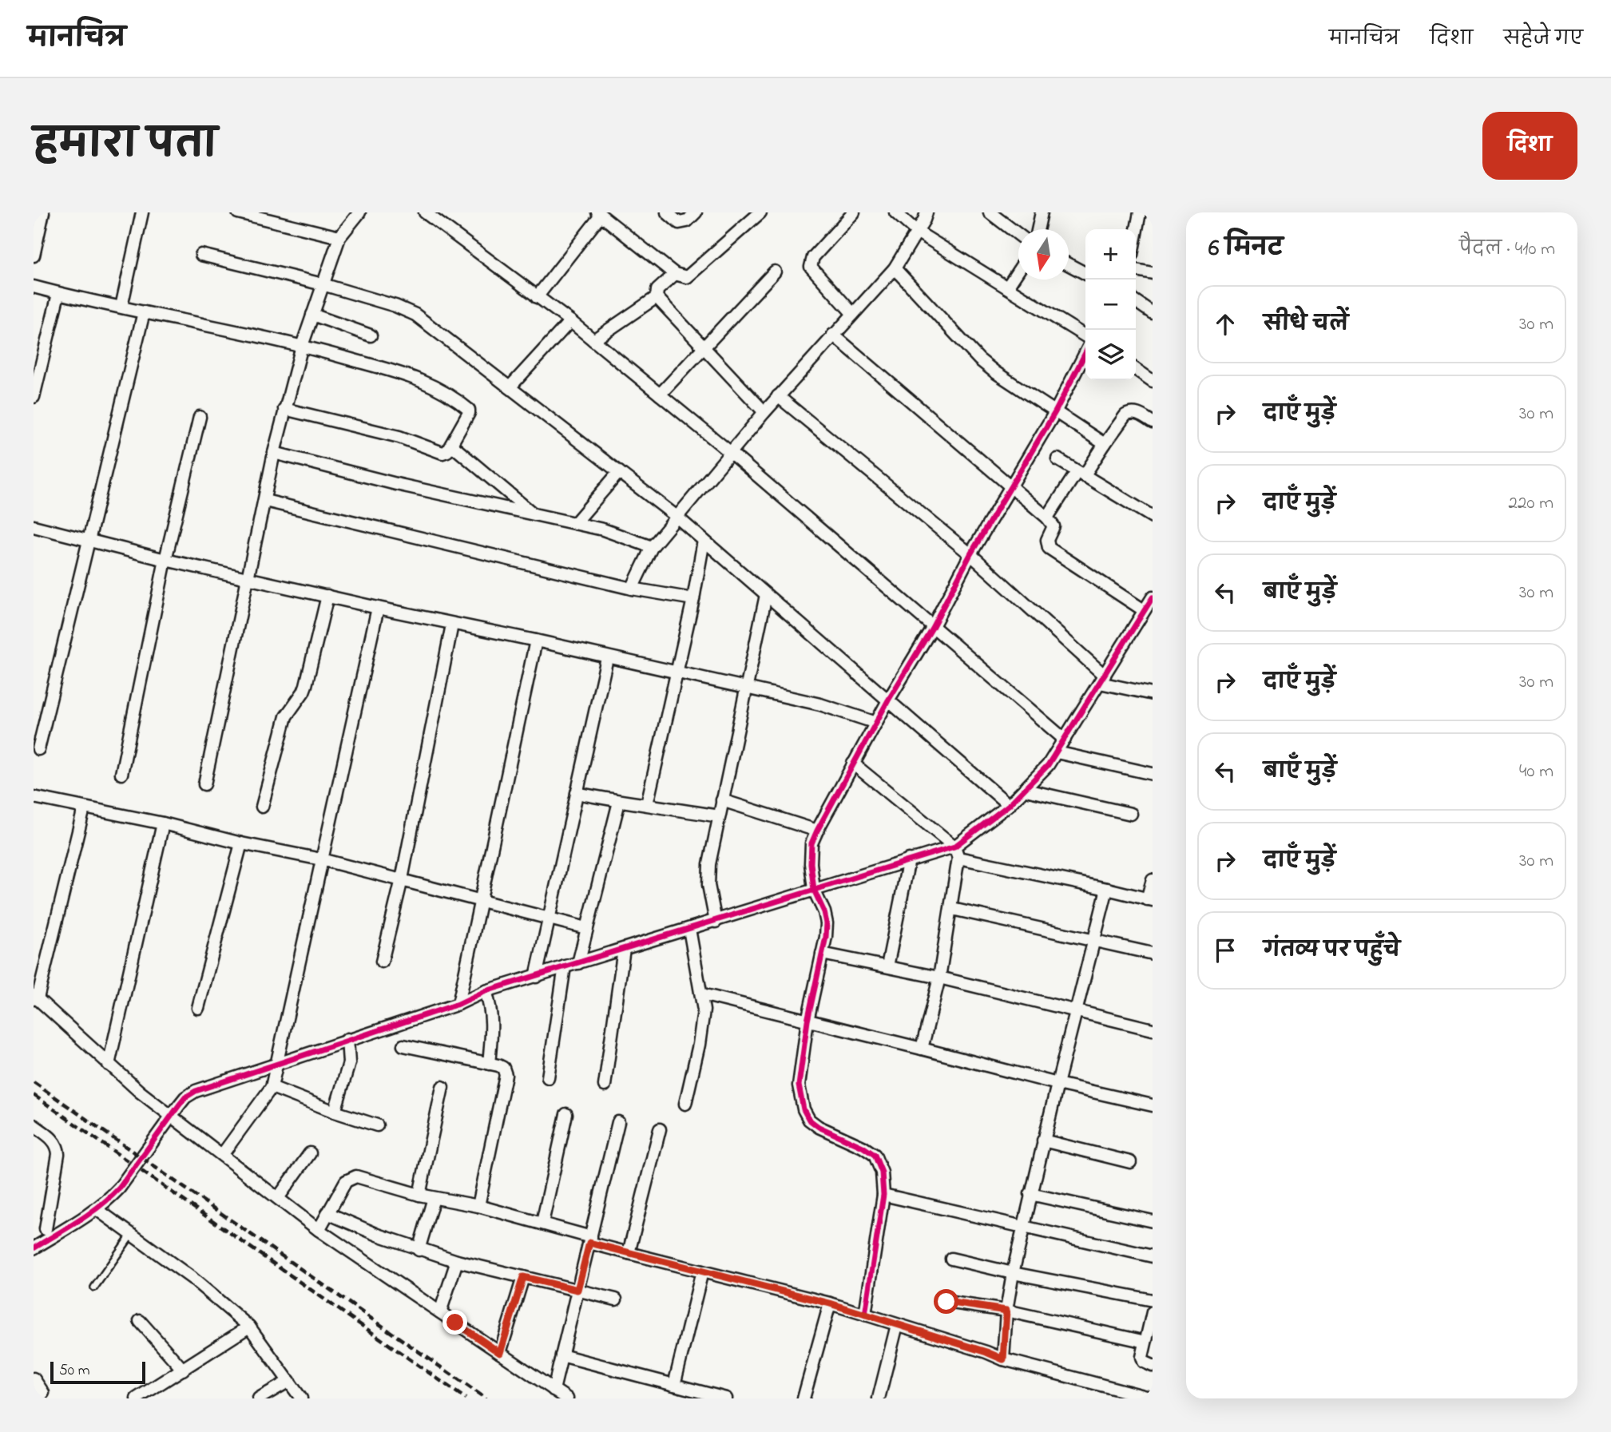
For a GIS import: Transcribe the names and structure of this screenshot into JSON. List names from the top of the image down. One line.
{"scale_bar":"50 m","north":"bottom","page":{"header":"मानचित्र","nav":["मानचित्र","दिशा","सहेजे गए"],"title":"हमारा पता","buttons":"दिशा","heading":["6 मिनट","पैदल · 410 m"],"map_buttons":["+","−"],"list":[["सीधे चलें","30 m"],["दाएँ मुड़ें","30 m"],["दाएँ मुड़ें","220 m"],["बाएँ मुड़ें","30 m"],["दाएँ मुड़ें","30 m"],["बाएँ मुड़ें","40 m"],["दाएँ मुड़ें","30 m"],"गंतव्य पर पहुँचे"],"scale":"50 m"}}
